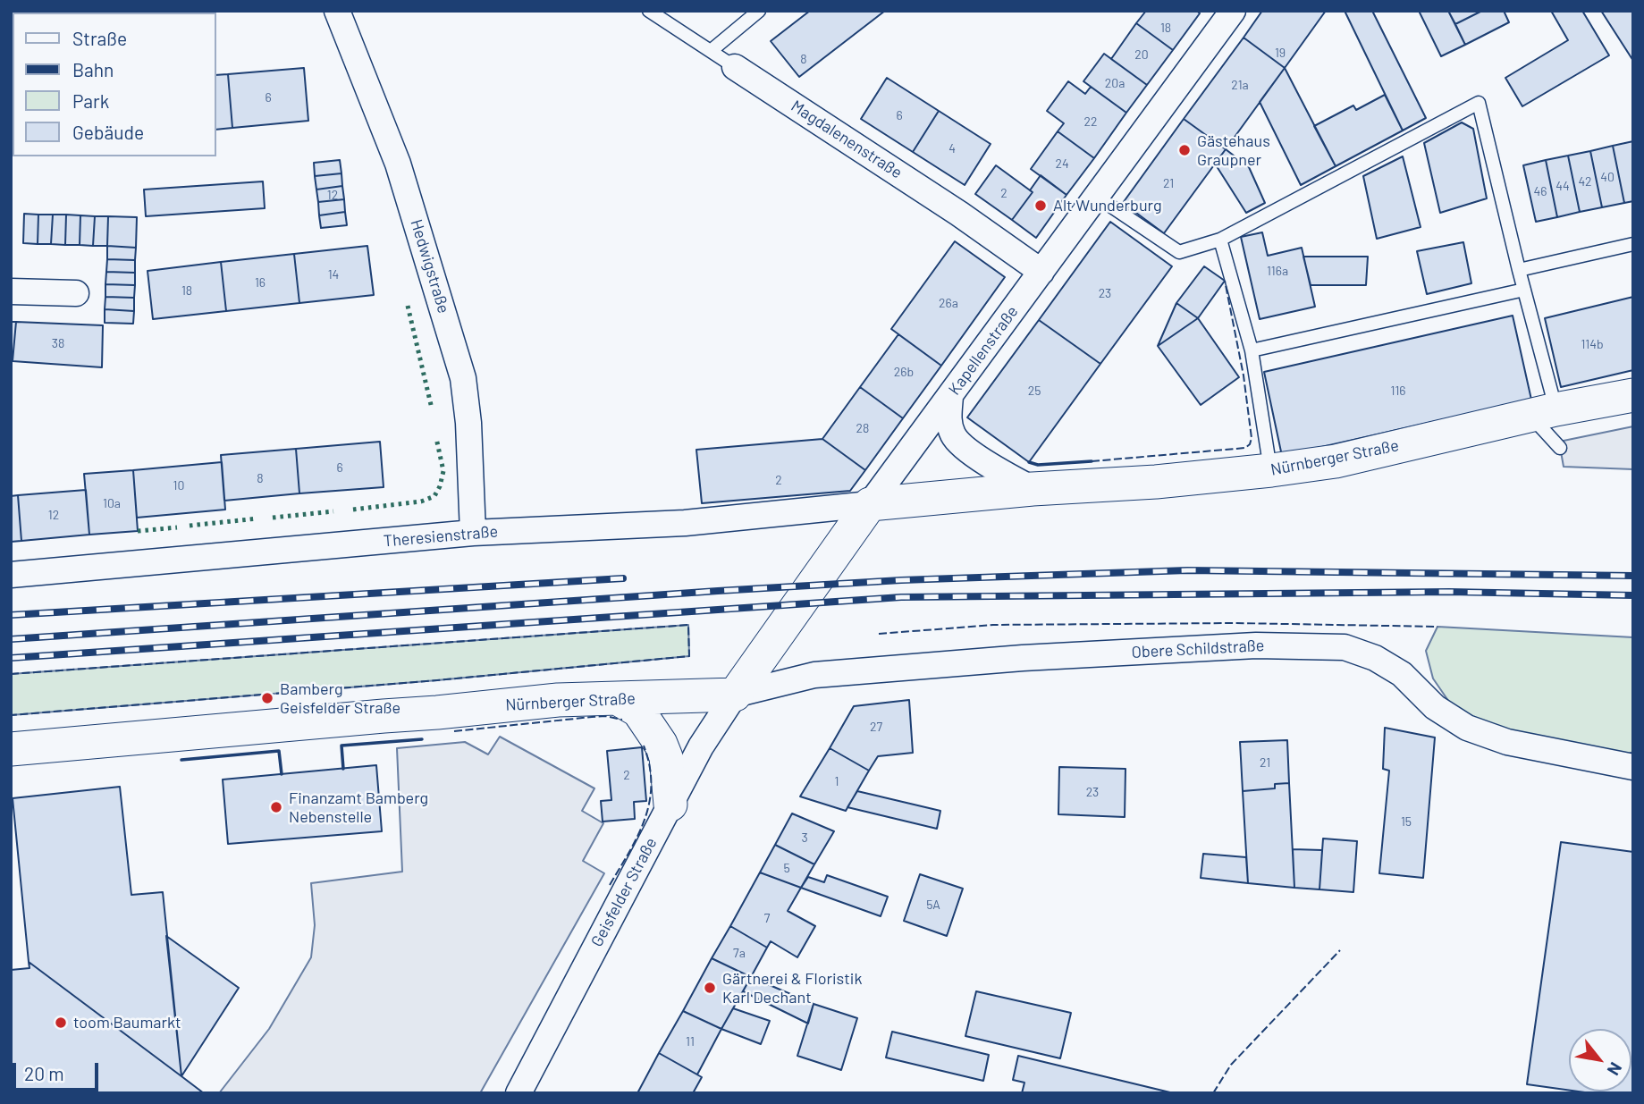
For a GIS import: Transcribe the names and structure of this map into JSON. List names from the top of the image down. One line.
{"streets":{"street":["Magdalenenstraße","Hedwigstraße","Kapellenstraße","Nürnberger Straße","Theresienstraße","Obere Schildstraße","Geisfelder Straße"]},"crossings":[["Magdalenenstraße","Kapellenstraße"],["Hedwigstraße","Theresienstraße"],["Kapellenstraße","Nürnberger Straße"],["Kapellenstraße","Theresienstraße"],["Nürnberger Straße","Theresienstraße"],["Nürnberger Straße","Obere Schildstraße"],["Nürnberger Straße","Geisfelder Straße"],["Obere Schildstraße","Geisfelder Straße"]],"places":["Gästehaus Graupner","Alt Wunderburg","Bamberg Geisfelder Straße","Finanzamt Bamberg Nebenstelle","Gärtnerei & Floristik Karl Dechant","toom Baumarkt"],"house_numbers":["18","19","20","8","20a","21a","6","6","22","4","24","40","42","21","44","46","2","12","116a","14","16","18","23","26a","38","114b","26b","25","116","28","6","8","2","10","10a","12","27","21","2","1","23","15","3","5","5A","7","7a","11"],"legend":["Straße","Bahn","Park","Gebäude"],"scale_bar":"20 m","north":"bottom right"}
